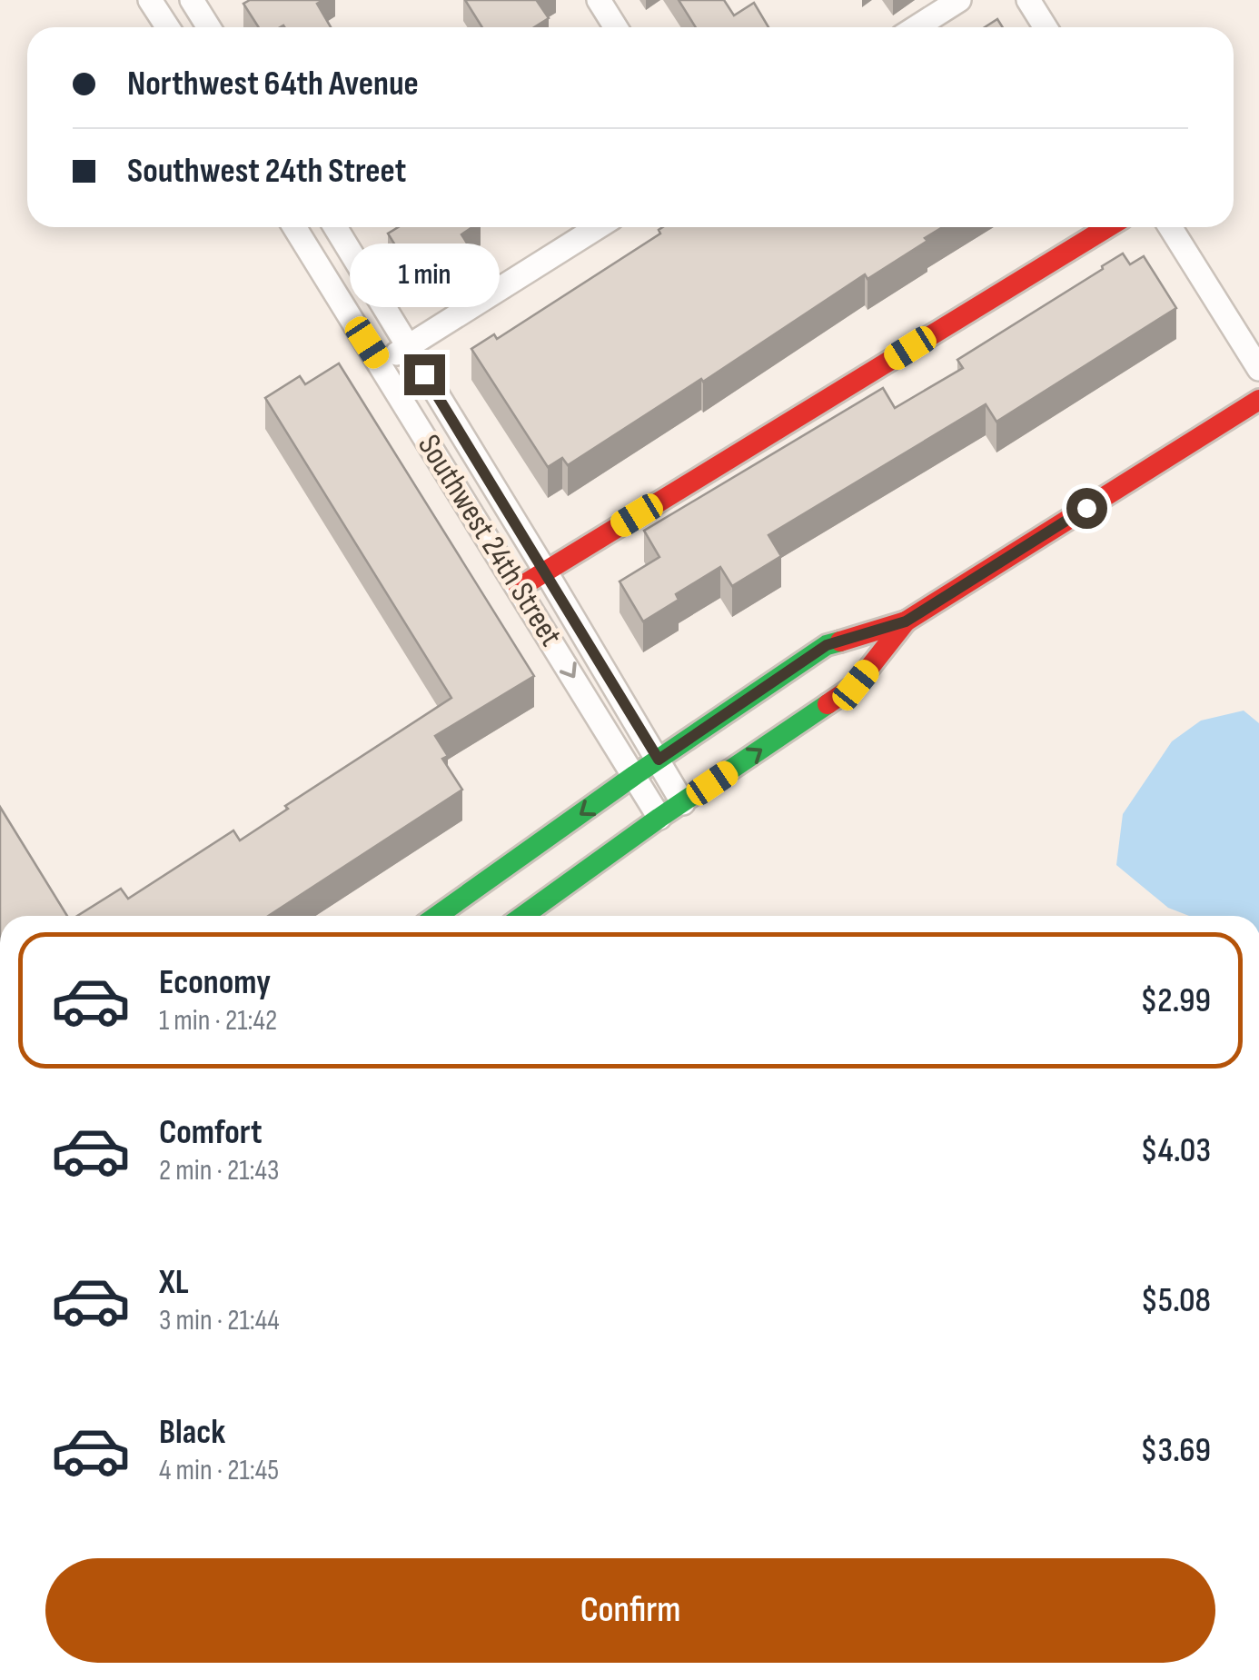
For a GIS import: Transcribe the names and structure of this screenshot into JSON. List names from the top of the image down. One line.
{"streets":{"street":["Southwest 24th Street"]},"page":{"banner":["Northwest 64th Avenue","Southwest 24th Street"],"bubble":"1 min","list":[{"name":"Economy","note":"1 min · 21:42","value":"$2.99"},{"name":"Comfort","note":"2 min · 21:43","value":"$4.03"},{"name":"XL","note":"3 min · 21:44","value":"$5.08"},{"name":"Black","note":"4 min · 21:45","value":"$3.69"}],"buttons":"Confirm"}}
